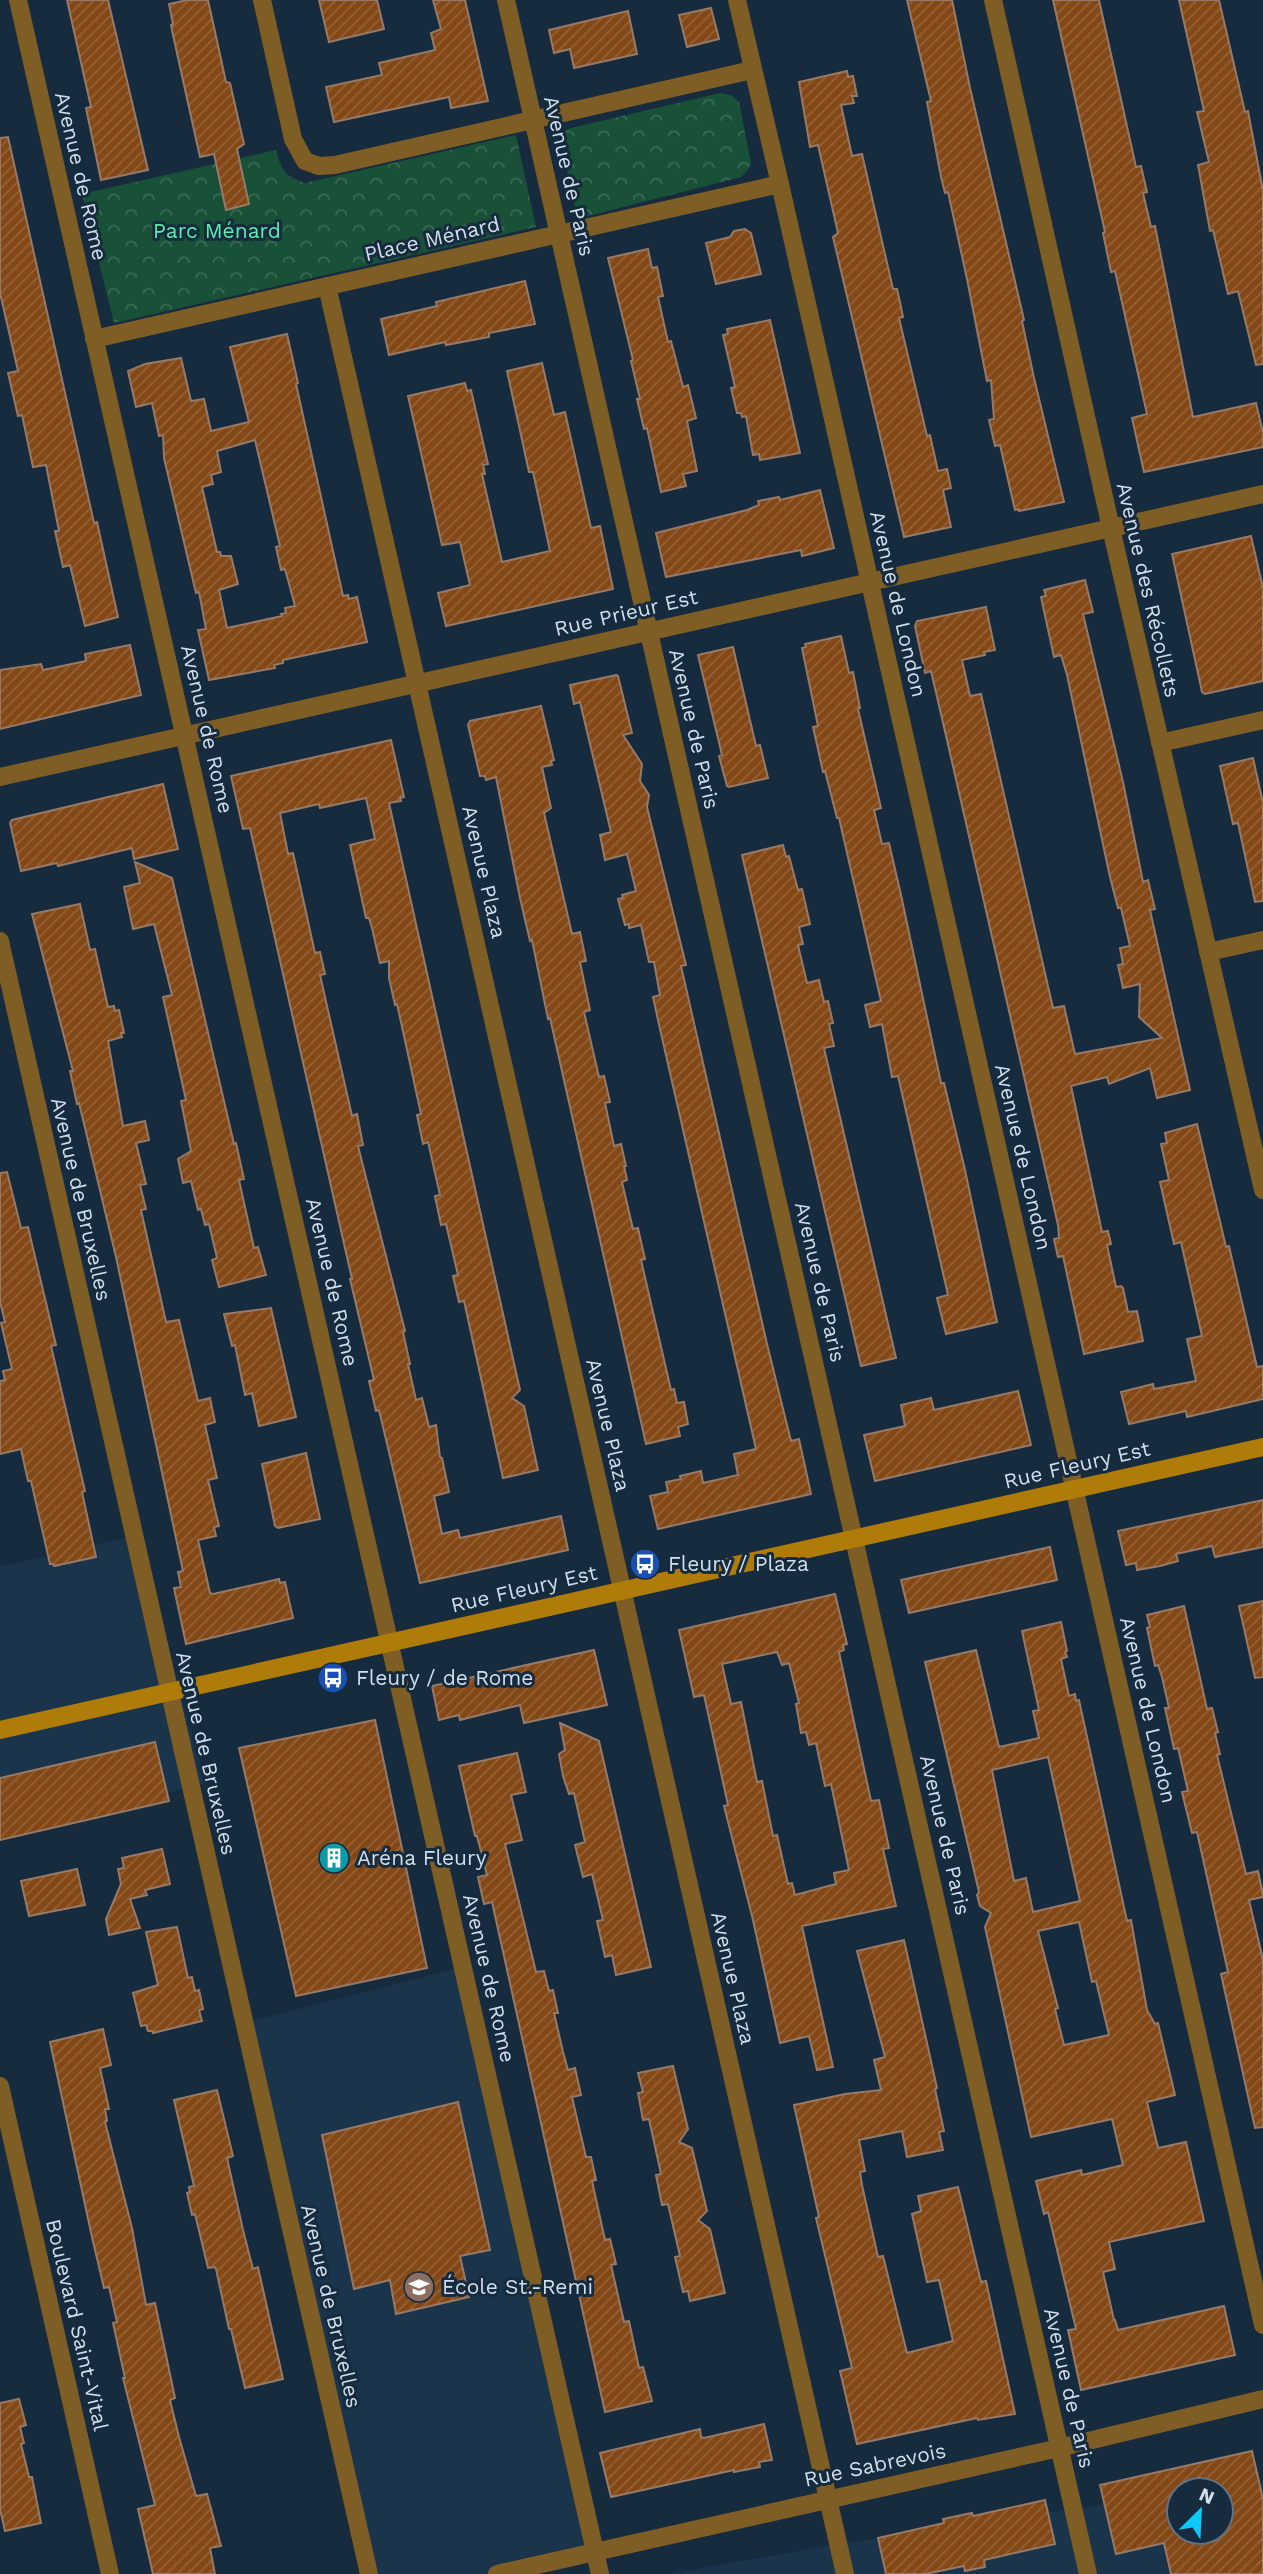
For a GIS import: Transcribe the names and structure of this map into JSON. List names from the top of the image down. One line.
{"streets":{"street":["Avenue de Rome","Avenue de Paris","Place Ménard","Avenue des Récollets","Avenue de London","Rue Prieur Est","Avenue Plaza","Avenue de Bruxelles","Rue Fleury Est","Boulevard Saint-Vital","Rue Sabrevois"]},"crossings":[["Avenue de Rome","Place Ménard"],["Avenue de Rome","Rue Prieur Est"],["Avenue de Rome","Rue Fleury Est"],["Avenue de Rome","Rue Sabrevois"],["Avenue de Paris","Place Ménard"],["Avenue de Paris","Rue Prieur Est"],["Avenue de Paris","Rue Fleury Est"],["Avenue de Paris","Rue Sabrevois"],["Place Ménard","Avenue de London"],["Place Ménard","Avenue Plaza"],["Avenue des Récollets","Rue Prieur Est"],["Avenue de London","Rue Prieur Est"],["Avenue de London","Rue Fleury Est"],["Rue Prieur Est","Avenue Plaza"],["Avenue Plaza","Rue Fleury Est"],["Avenue Plaza","Rue Sabrevois"],["Avenue de Bruxelles","Rue Fleury Est"]],"parks":["Parc Ménard"],"places":{"bus stop":["Fleury / Plaza","Fleury / de Rome"],"building":["Aréna Fleury"],"school or university":["École St.-Remi"]},"north":"top right"}
